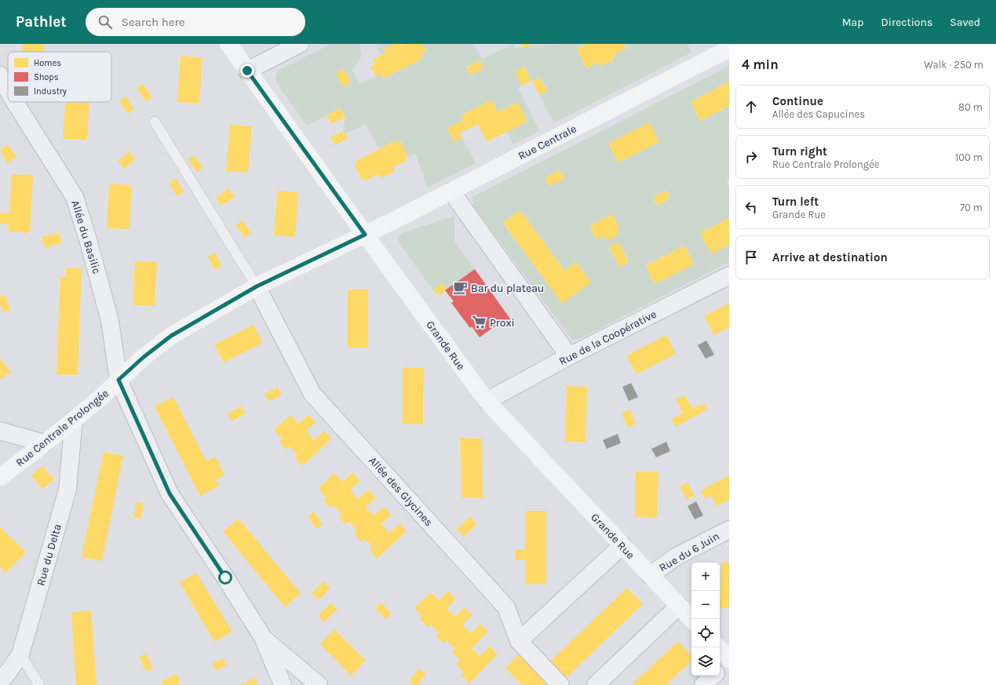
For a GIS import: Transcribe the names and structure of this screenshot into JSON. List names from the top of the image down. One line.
{"streets":{"street":["Rue Centrale","Allée du Basilic","Rue de la Coopérative","Grande Rue","Rue Centrale Prolongée","Allée des Glycines","Rue du 6 Juin","Rue du Delta"]},"crossings":[["Rue Centrale","Grande Rue"],["Rue Centrale","Rue Centrale Prolongée"],["Allée du Basilic","Rue Centrale Prolongée"],["Rue de la Coopérative","Grande Rue"],["Grande Rue","Rue Centrale Prolongée"],["Grande Rue","Rue du 6 Juin"],["Rue Centrale Prolongée","Allée des Glycines"],["Rue Centrale Prolongée","Rue du Delta"]],"places":{"cafe":["Bar du plateau"],"supermarket":["Proxi"]},"legend":["Homes","Shops","Industry"],"page":{"header":"Pathlet","search":"Search here","nav":["Map","Directions","Saved"],"heading":["4 min","Walk · 250 m"],"list":[["Continue","Allée des Capucines","80 m"],["Turn right","Rue Centrale Prolongée","100 m"],["Turn left","Grande Rue","70 m"],"Arrive at destination"],"map_buttons":["+","−"]}}
